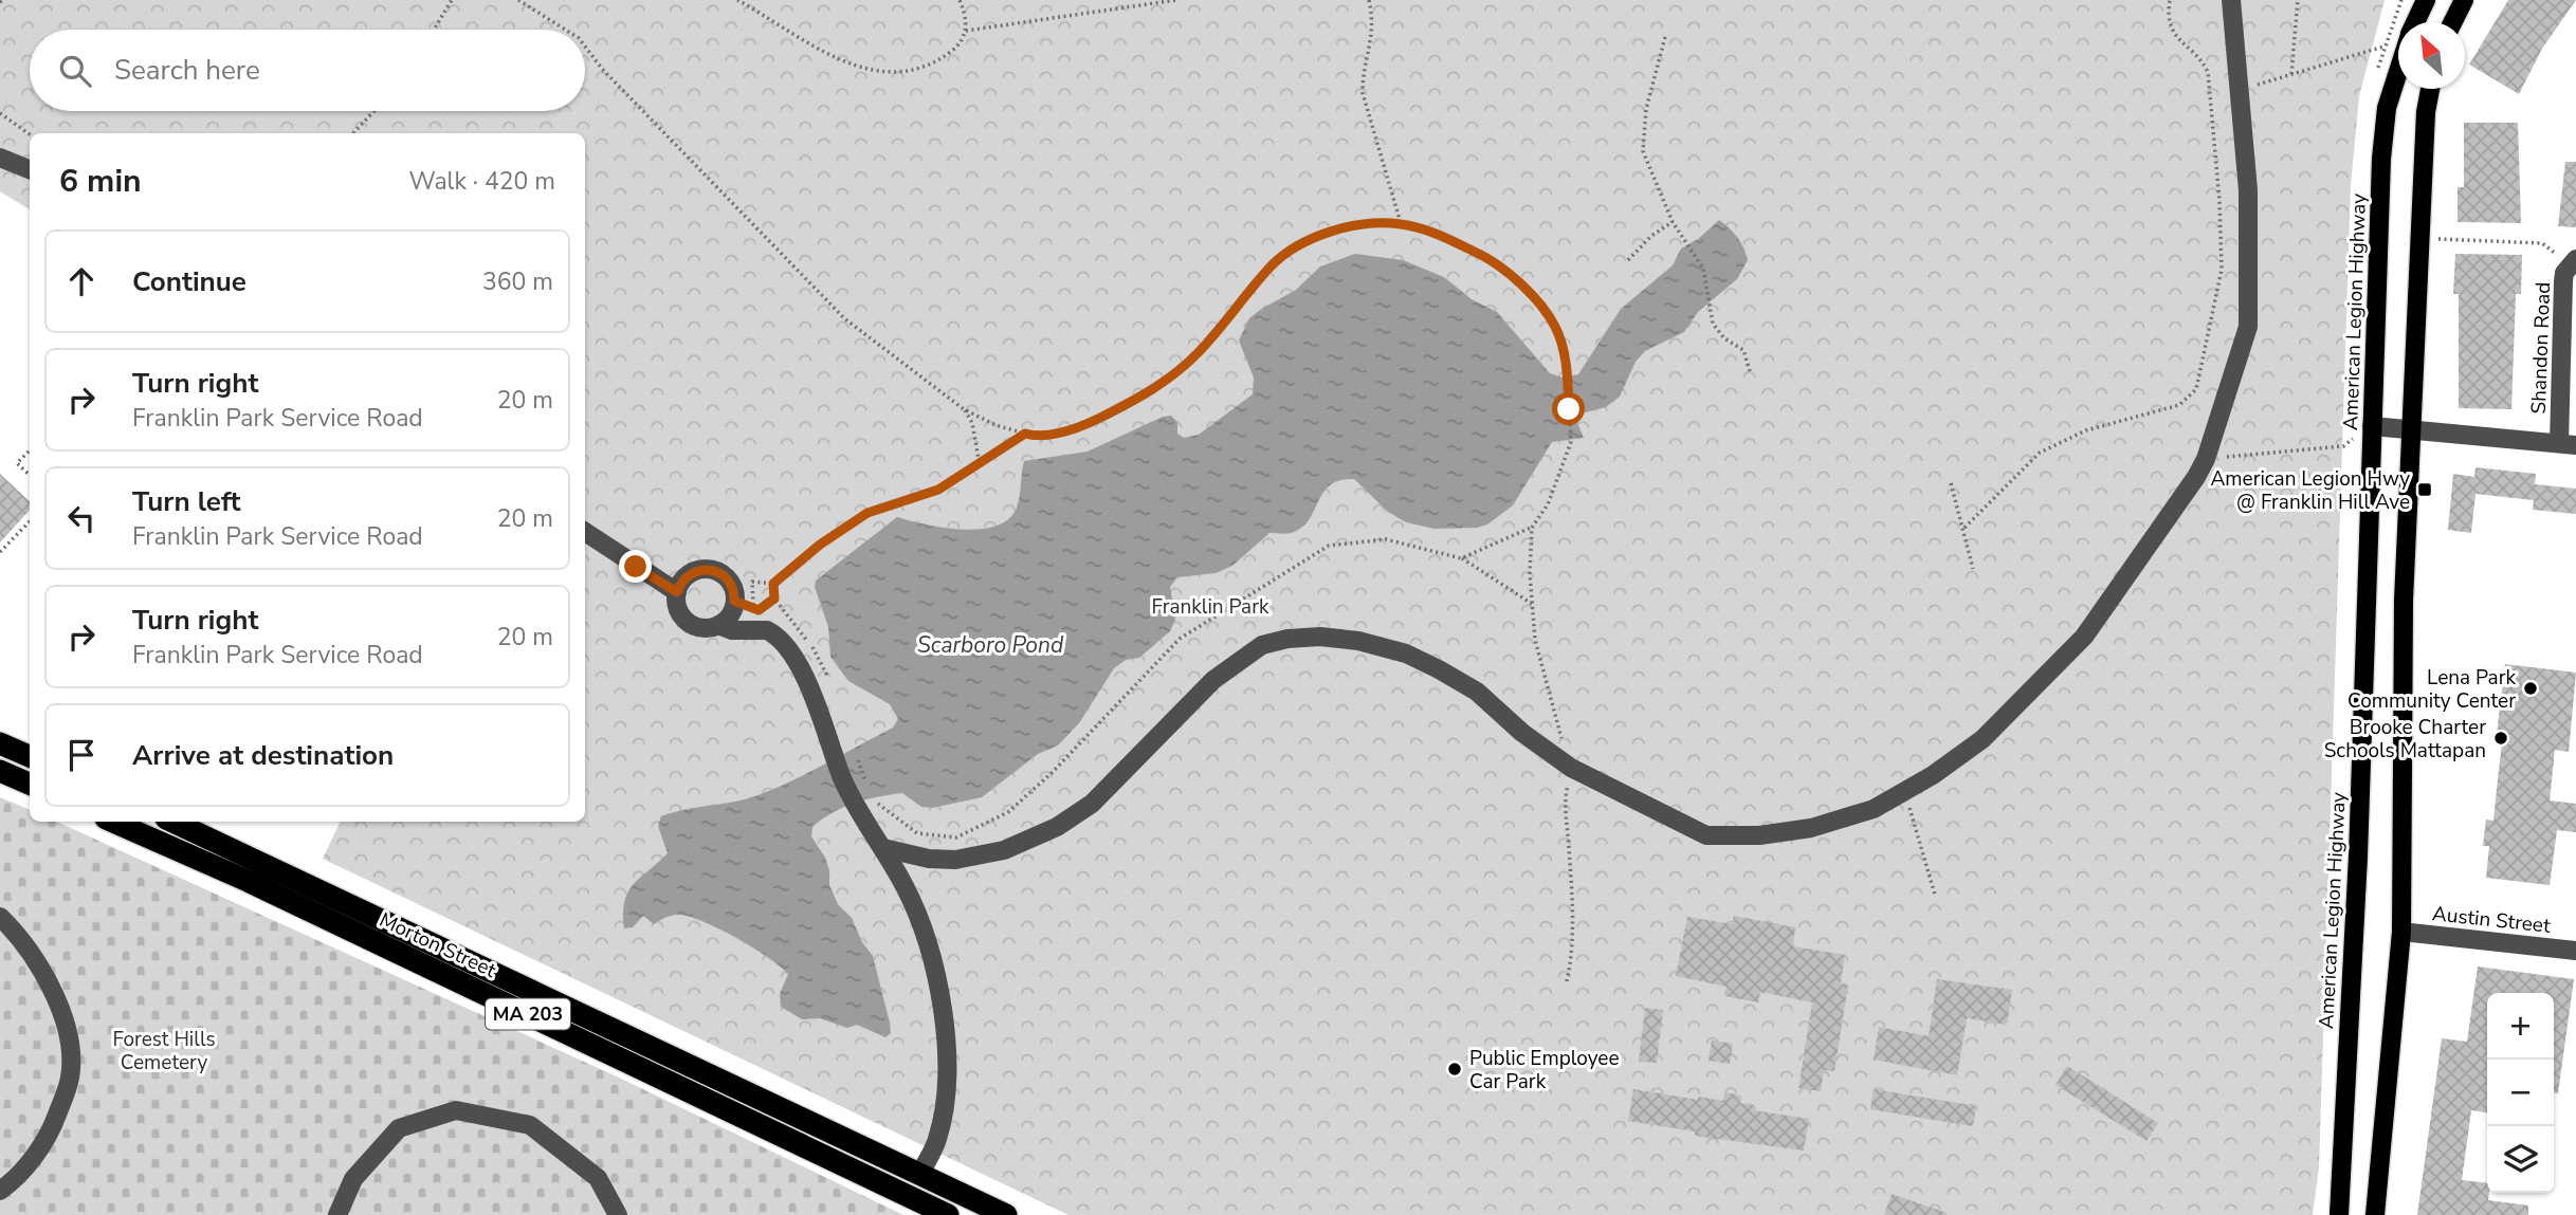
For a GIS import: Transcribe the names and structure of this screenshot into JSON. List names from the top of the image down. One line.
{"streets":{"highway":["Morton Street","MA 203"],"main road":["American Legion Highway"],"street":["Shandon Road","Austin Street"]},"water":["Scarboro Pond"],"parks":["Franklin Park","Forest Hills Cemetery"],"places":{"transit":["American Legion Hwy @ Franklin Hill Ave"],"other":["Lena Park Community Center","Brooke Charter Schools Mattapan","Public Employee Car Park"]},"north":"top left","page":{"search":"Search here","heading":["6 min","Walk · 420 m"],"list":[["Continue","360 m"],["Turn right","Franklin Park Service Road","20 m"],["Turn left","Franklin Park Service Road","20 m"],["Turn right","Franklin Park Service Road","20 m"],"Arrive at destination"],"map_buttons":["+","−"]}}
